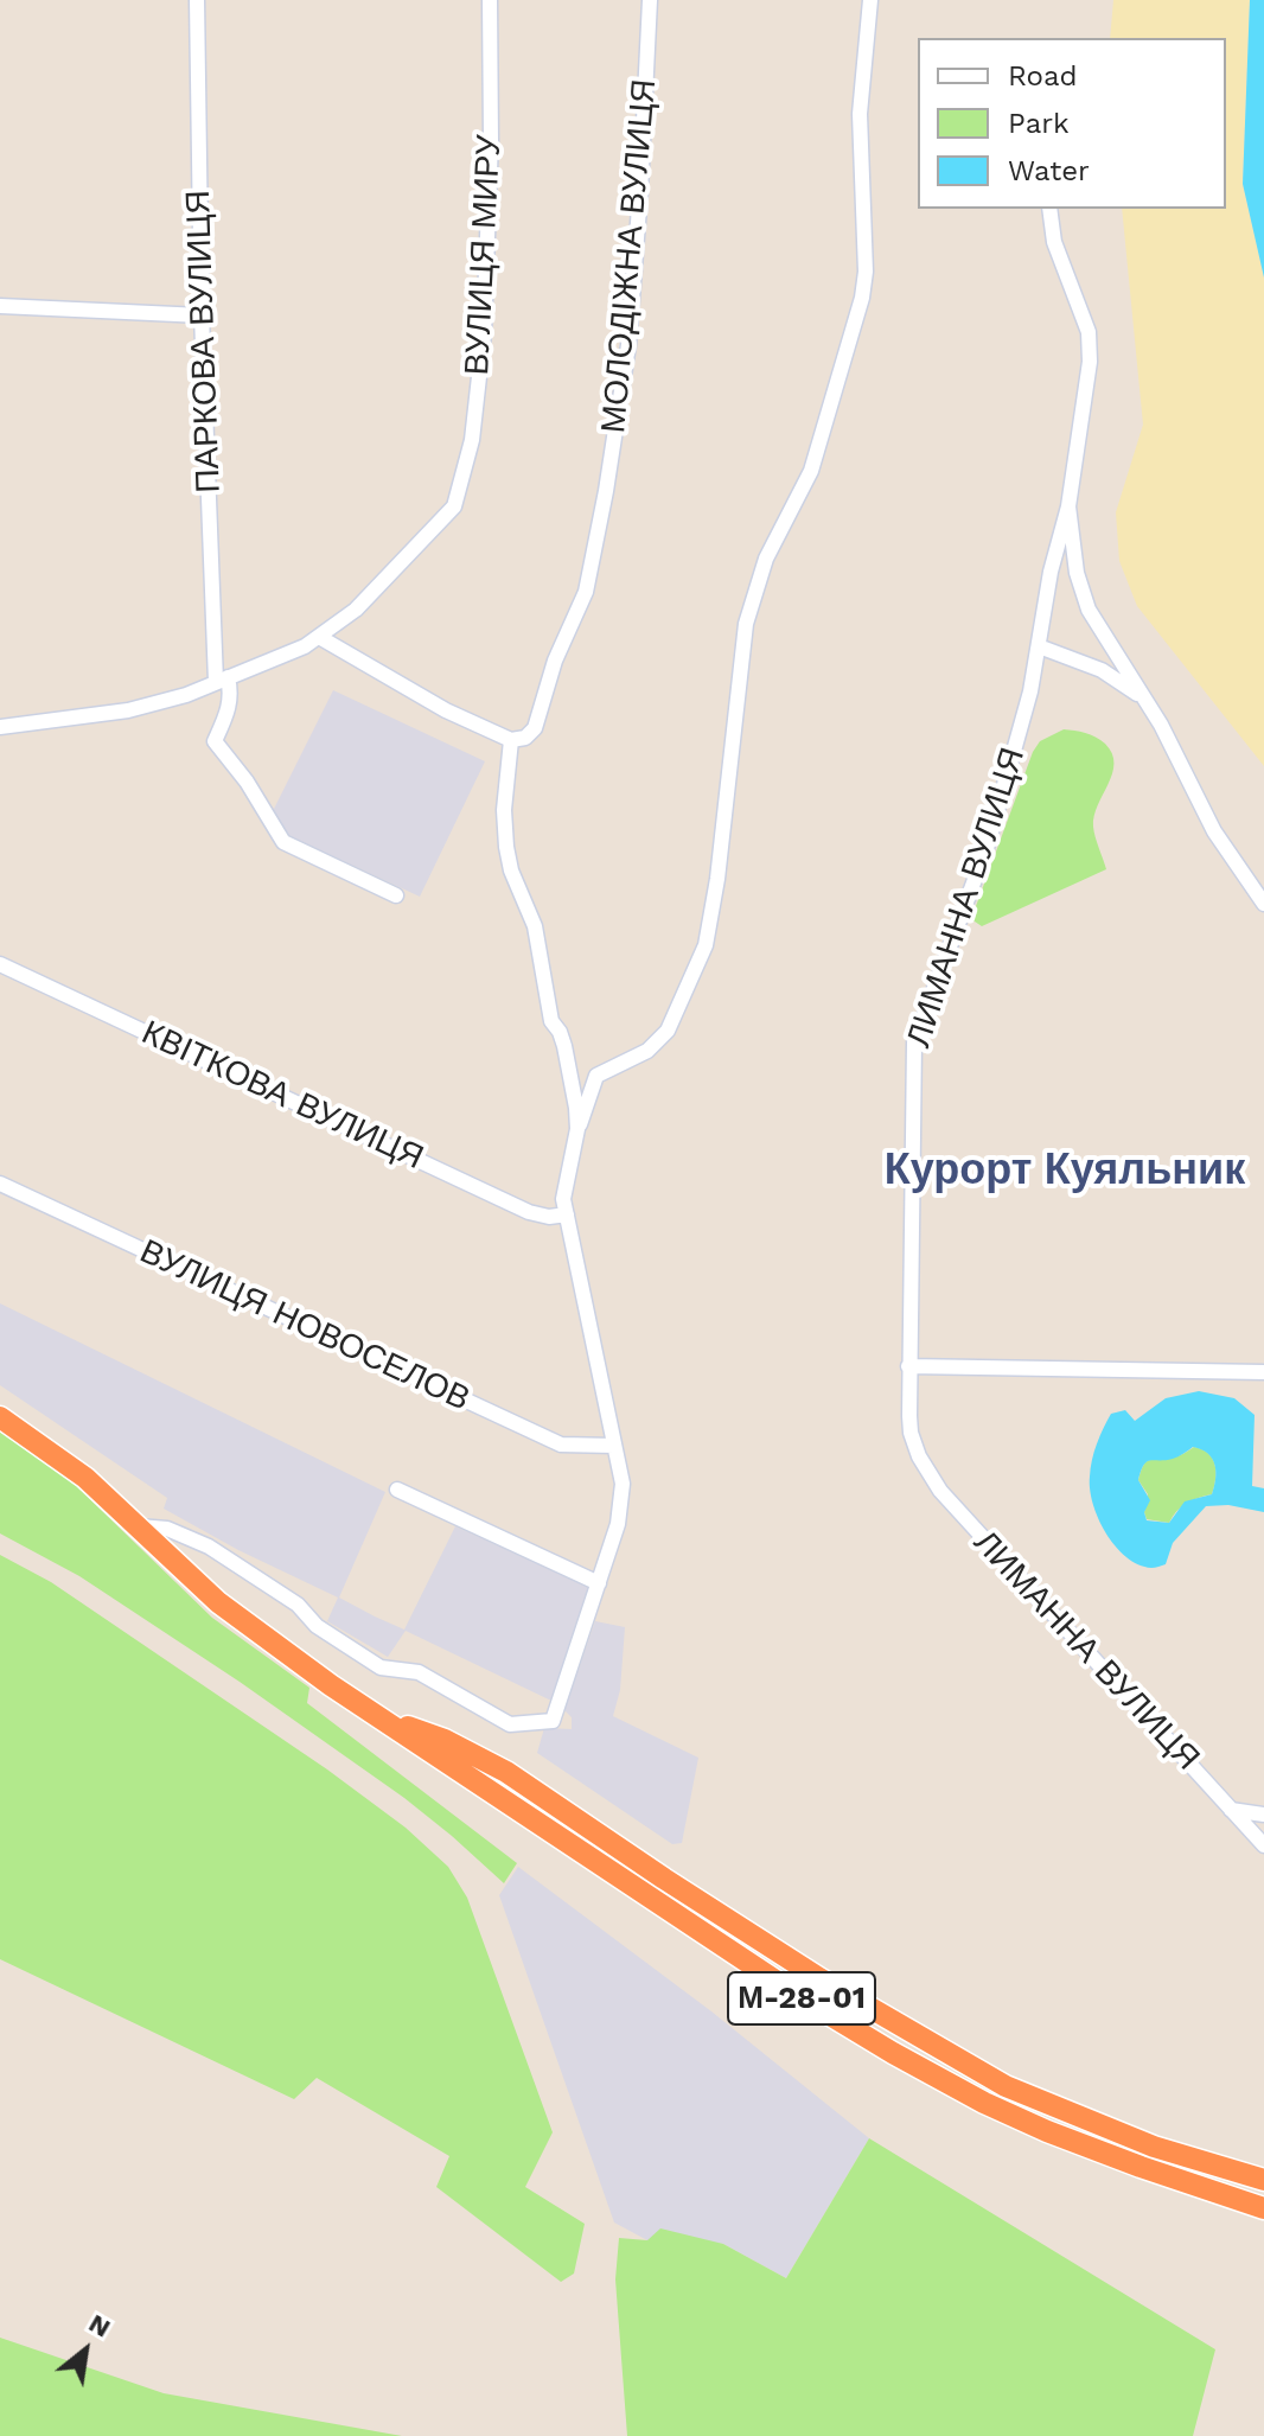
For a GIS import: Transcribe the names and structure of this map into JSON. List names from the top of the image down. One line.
{"streets":{"highway":["М-28-01"],"street":["ВУЛИЦЯ МИРУ","МОЛОДІЖНА ВУЛИЦЯ","ПАРКОВА ВУЛИЦЯ","ЛИМАННА ВУЛИЦЯ","КВІТКОВА ВУЛИЦЯ","ВУЛИЦЯ НОВОСЕЛОВ"]},"districts":["Курорт Куяльник"],"legend":["Road","Park","Water"],"north":"top right"}
